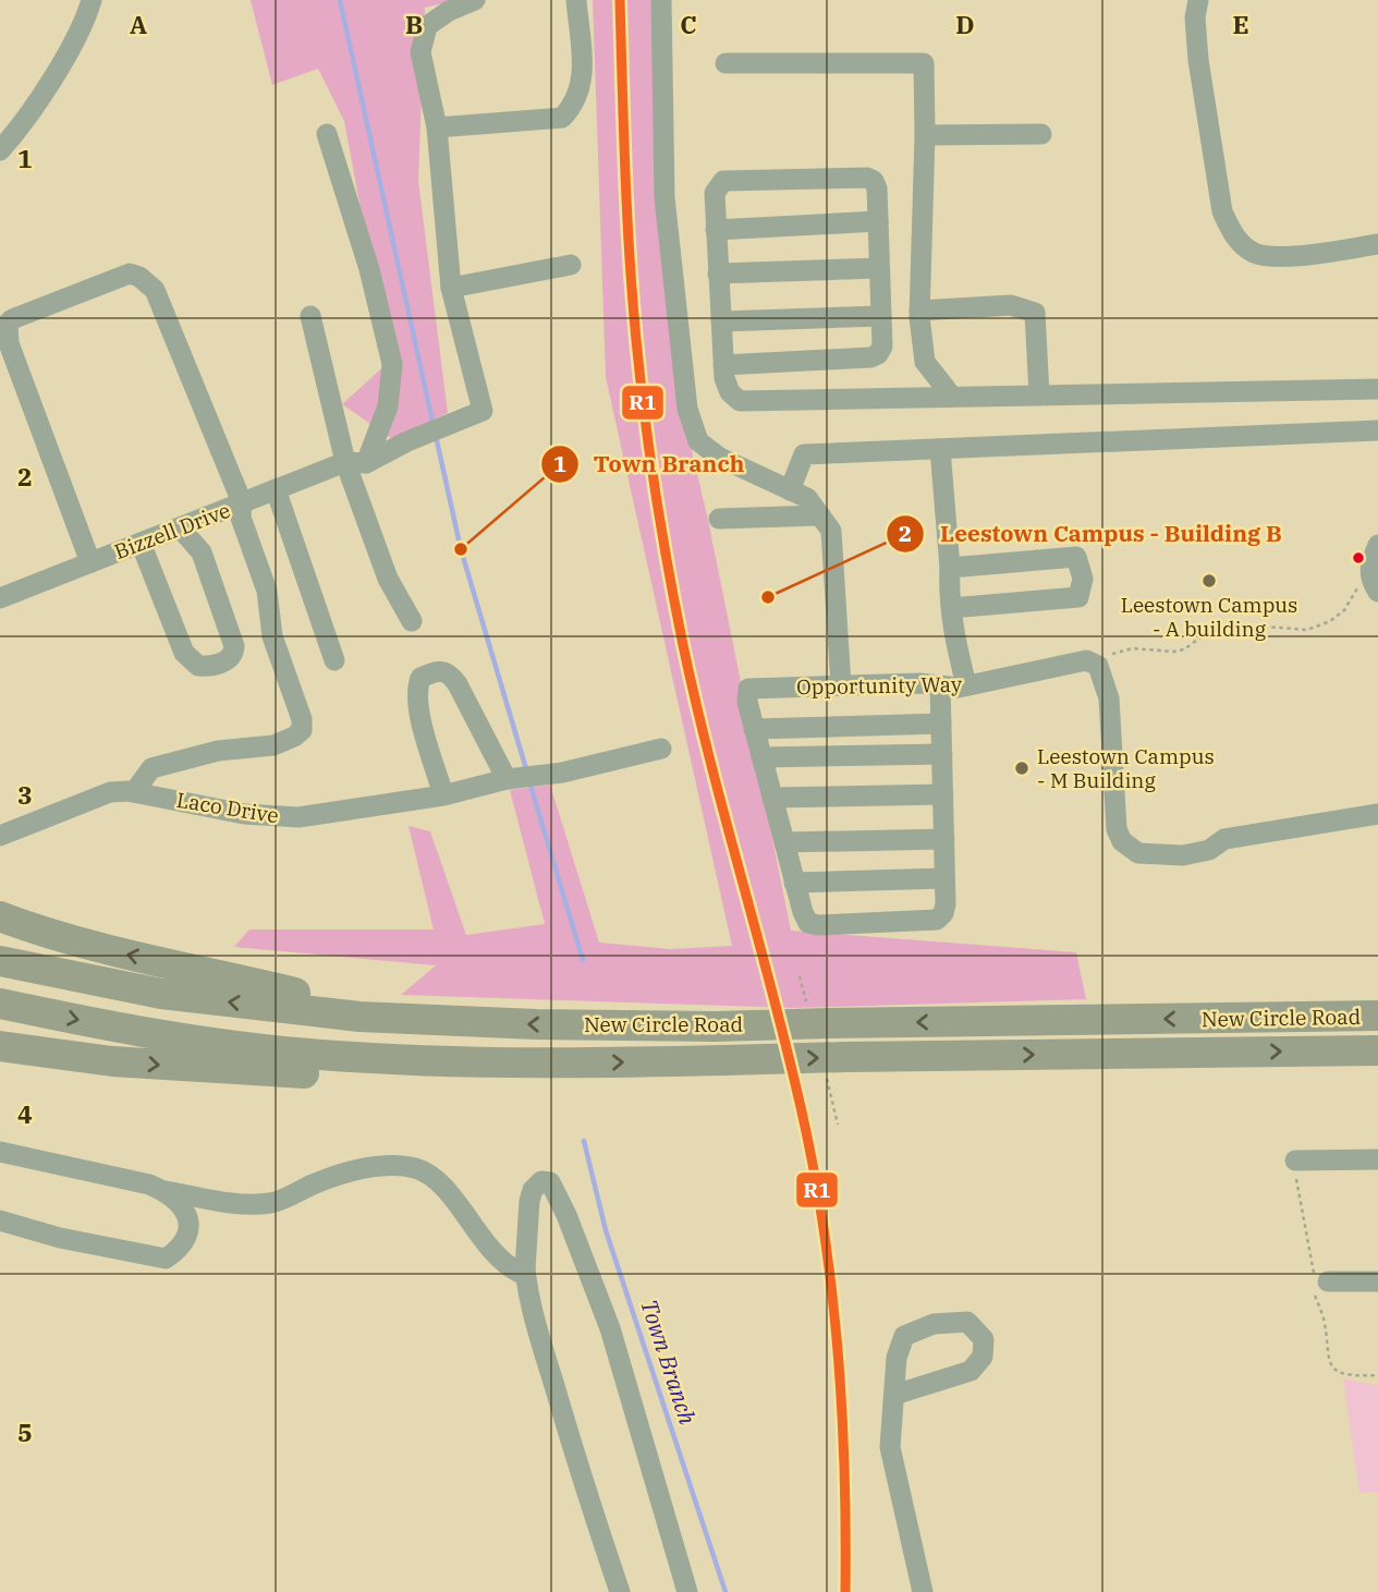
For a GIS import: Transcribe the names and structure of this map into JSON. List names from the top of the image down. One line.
{"streets":{"highway":["New Circle Road"],"street":["Bizzell Drive","Opportunity Way","Laco Drive"]},"water":["Town Branch"],"places":["Town Branch","Leestown Campus - A building","Leestown Campus - Building B","Leestown Campus - M Building"],"lines":["transit line R1"],"grid":{"columns":["A","B","C","D","E"],"rows":["1","2","3","4","5"]}}
